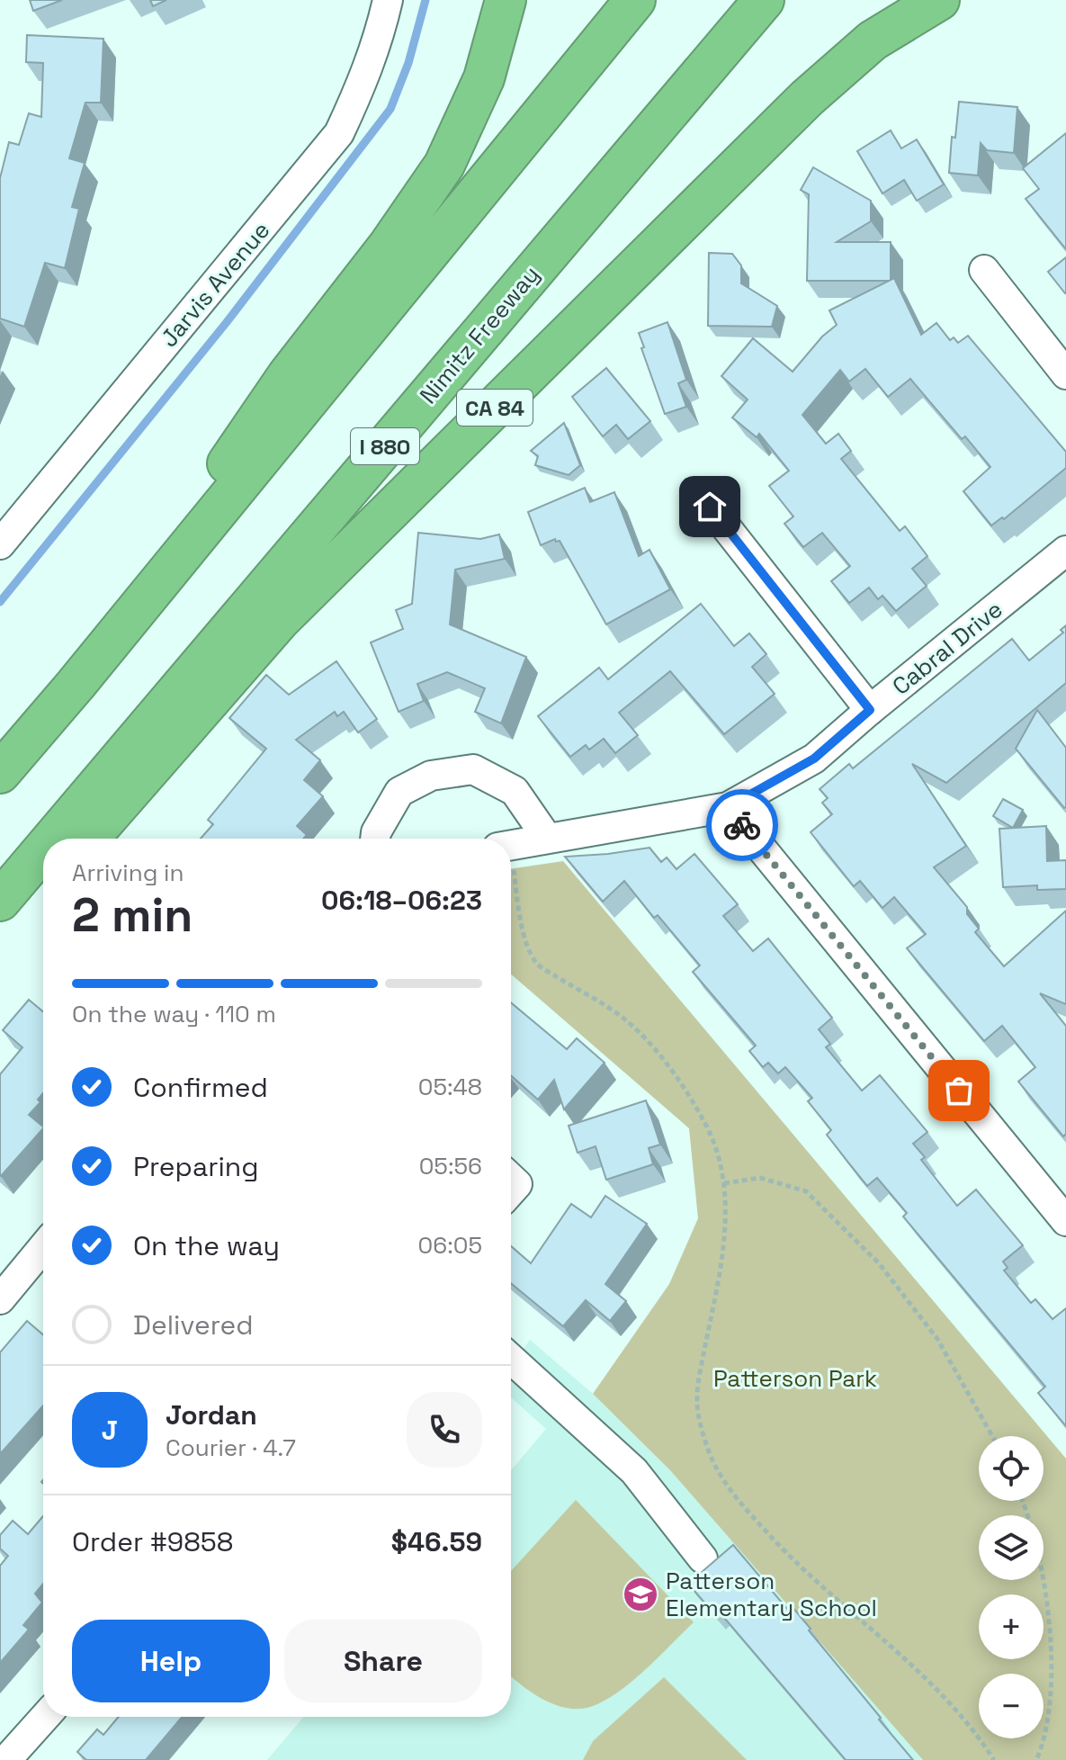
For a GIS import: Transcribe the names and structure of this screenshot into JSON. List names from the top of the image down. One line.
{"streets":{"highway":["Nimitz Freeway","CA 84","I 880"],"street":["Jarvis Avenue","Cabral Drive"]},"parks":["Patterson Park"],"places":{"school or university":["Patterson Elementary School"]},"page":{"heading":["2 min","Arriving in","06:18–06:23"],"panel":["Jordan","Courier · 4.7","Order #9858","$46.59"],"bar":"On the way · 110 m","list":[["Confirmed","05:48"],["Preparing","05:56"],["On the way","06:05"],"Delivered"],"round":"J","map_buttons":["+","−"],"buttons":["Help","Share"]}}
